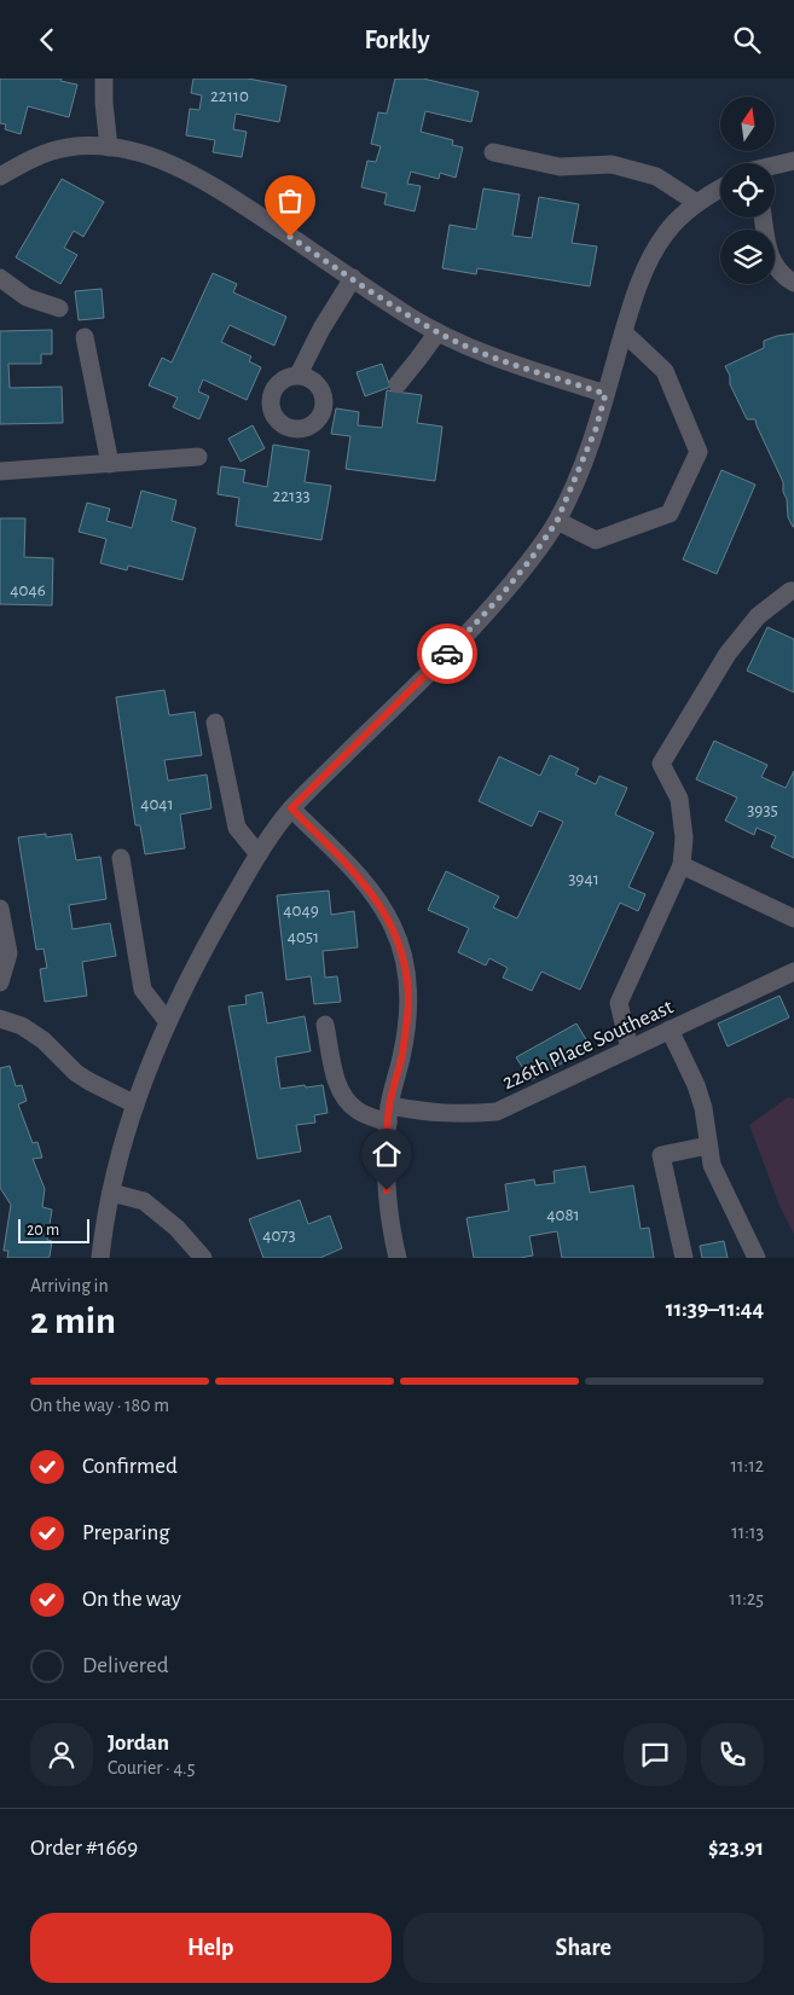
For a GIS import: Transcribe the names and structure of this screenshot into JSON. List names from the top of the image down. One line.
{"streets":{"street":["226th Place Southeast"]},"house_numbers":["22110","22133","4046","4041","3935","3941","4049","4051","4081","4073"],"scale_bar":"20 m","north":"top","page":{"header":"Forkly","scale":"20 m","heading":["2 min","Arriving in","11:39–11:44"],"panel":["Jordan","Courier · 4.5","Order #1669","$23.91"],"bar":"On the way · 180 m","list":[["Confirmed","11:12"],["Preparing","11:13"],["On the way","11:25"],"Delivered"],"buttons":["Help","Share"]}}
